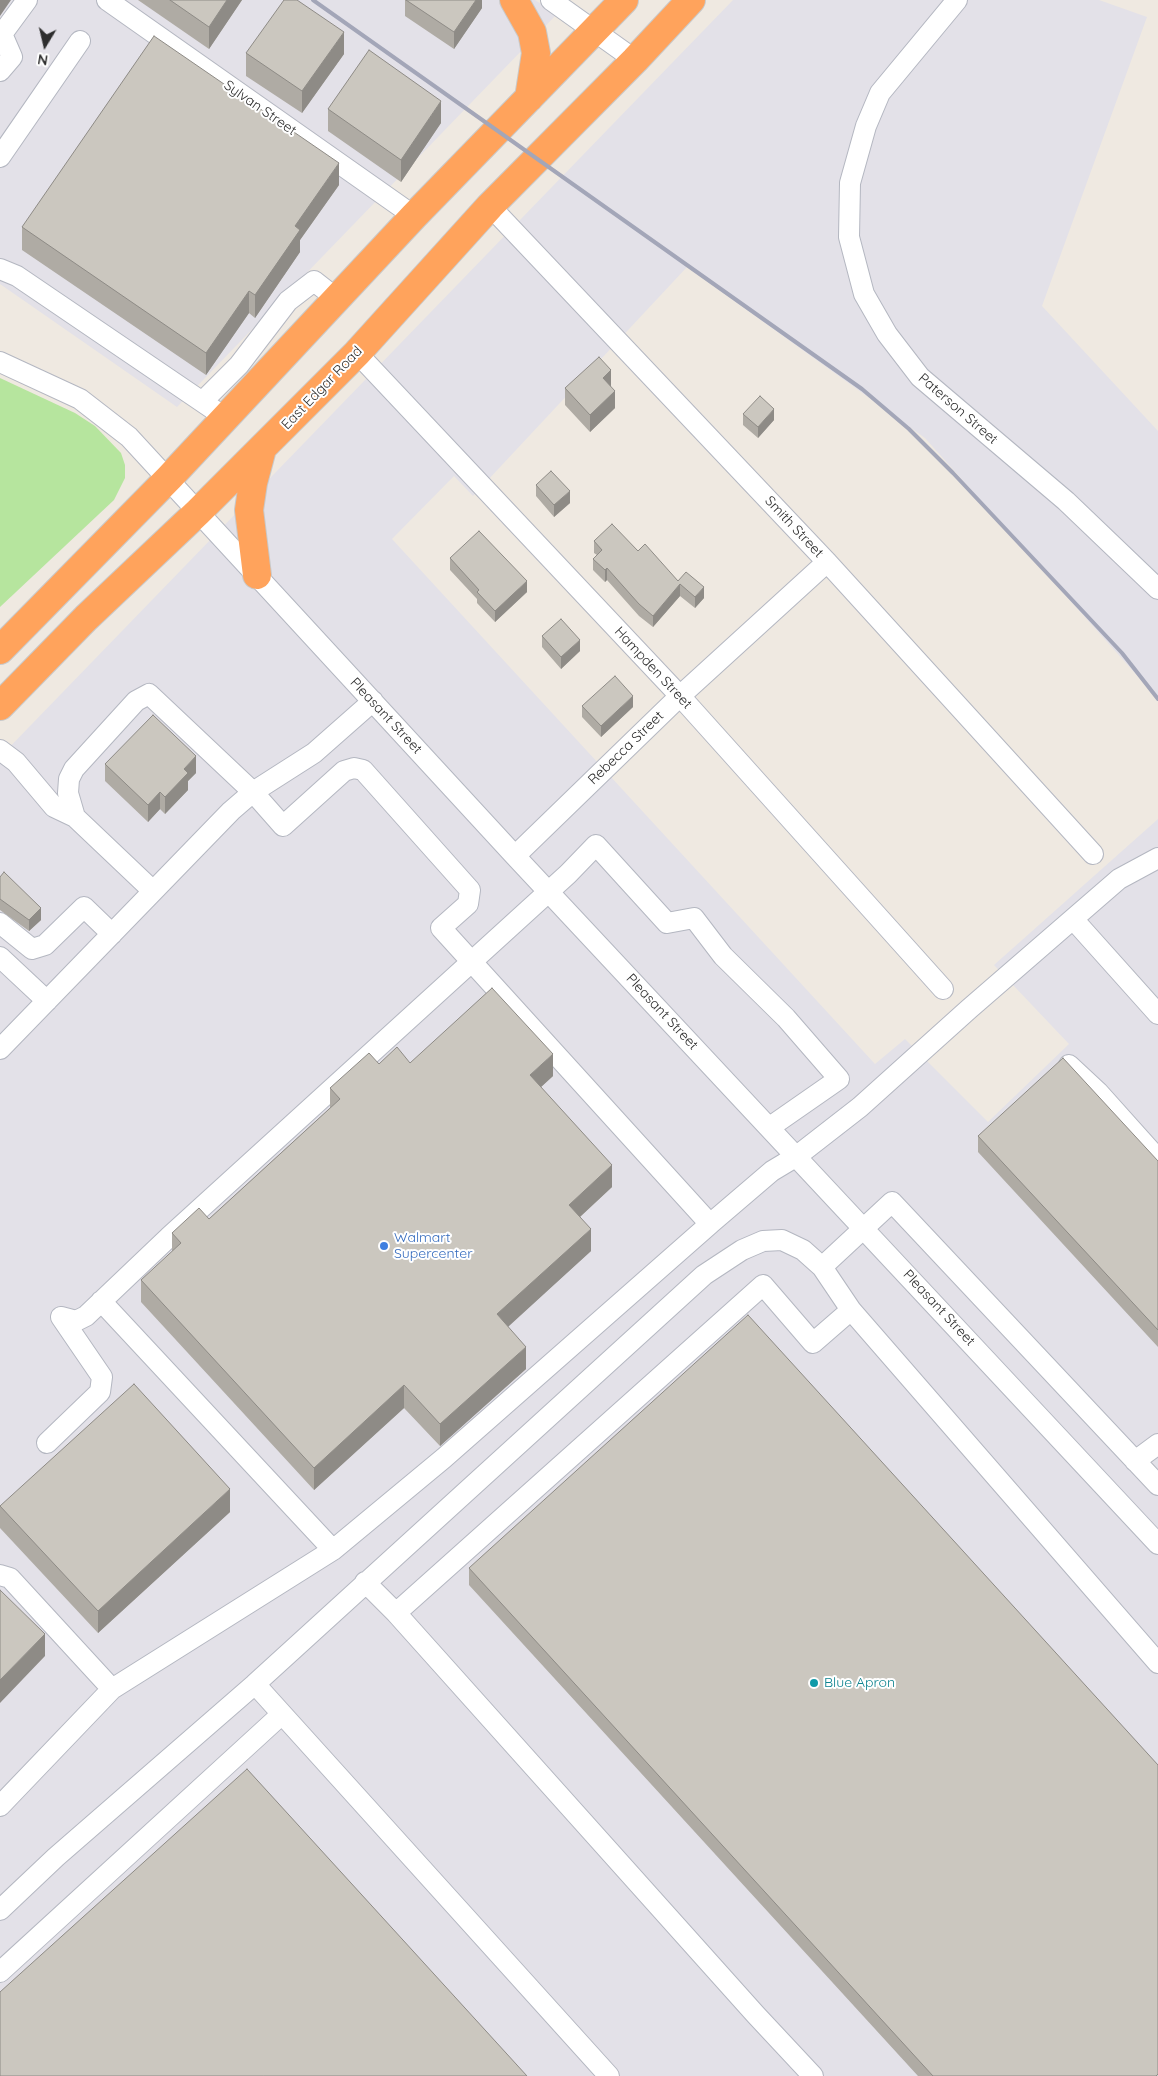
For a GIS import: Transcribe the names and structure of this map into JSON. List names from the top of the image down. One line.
{"streets":{"highway":["East Edgar Road"],"street":["Sylvan Street","Paterson Street","Smith Street","Hampden Street","Pleasant Street","Rebecca Street"]},"crossings":[["East Edgar Road","Smith Street"],["East Edgar Road","Hampden Street"],["East Edgar Road","Pleasant Street"],["Smith Street","Rebecca Street"],["Hampden Street","Rebecca Street"],["Pleasant Street","Rebecca Street"]],"places":["Walmart Supercenter","Blue Apron"],"north":"bottom"}
